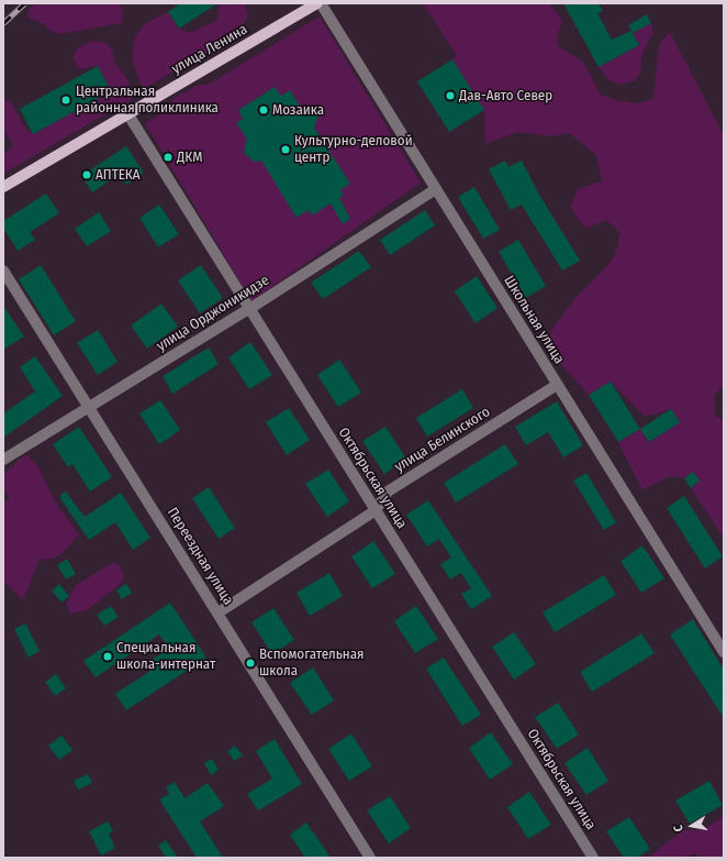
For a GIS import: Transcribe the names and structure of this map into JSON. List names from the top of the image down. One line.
{"streets":{"main road":["улица Ленина"],"street":["улица Орджоникидзе","Школьная улица","улица Белинского","Октябрьская улица","Переездная улица"]},"crossings":[["улица Ленина","Школьная улица"],["улица Ленина","Октябрьская улица"],["улица Орджоникидзе","Школьная улица"],["улица Орджоникидзе","Октябрьская улица"],["улица Орджоникидзе","Переездная улица"],["Школьная улица","улица Белинского"],["улица Белинского","Октябрьская улица"],["улица Белинского","Переездная улица"]],"places":["Дав-Авто Север","Центральная районная поликлиника","Мозаика","Культурно-деловой центр","ДКМ","АПТЕКА","Специальная школа-интернат","Вспомогательная школа"],"north":"left"}
